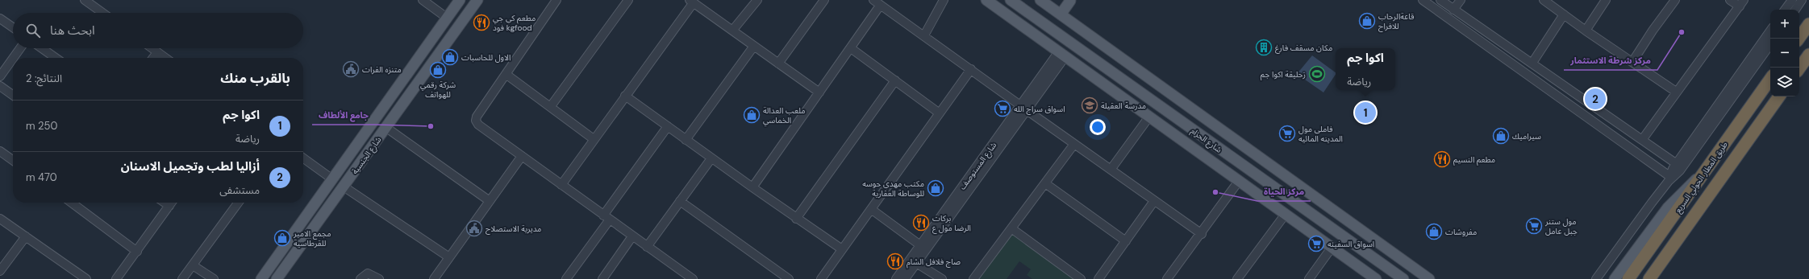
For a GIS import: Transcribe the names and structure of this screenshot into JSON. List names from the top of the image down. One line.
{"streets":{"highway":["طريق المطار الحولي السريع"],"main road":["شارع الحزام","شارع الجنسية"],"street":["شارع المستوصف"]},"places":{"shop":["قاعةالرحاب للافراح","الاول للحاسبات","شركة رقمي للهواتف","ملعب العدالة الخماسي","سيراميك","مكتب مهدي حوسه للوساطة العقارية","مفروشات","مجمع الامير للقرطاسية"],"restaurant":["مطعم کي جي فود kgfood","مطعم النسيم","برکات الرضا مول ع","صاج فلافل الشام"],"other":["مركز شرطة الاستثمار","جامع الألطاف","مركز الحياة"],"building":["مكان مسقف فارغ"],"public building":["متنزه الفرات","مديرية الاستصلاح"],"sports":["زحليقة اكوا جم"],"school or university":["مدرسة العقيلة"],"supermarket":["اسواق سراج الله","فاملي مول المدينه المائيه","مول ستنر جبل عامل","اسواق السفينه"]},"page":{"map_buttons":["+","−"],"search":"ابحث هنا","popup":["اكوا جم","رياضة"],"heading":["بالقرب منك","النتائج: 2"],"pins":["2","1"],"list":[{"mark":"1","name":"اكوا جم","note":"رياضة","value":"250 m"},{"mark":"2","name":"أزاليا لطب وتجميل الاسنان","note":"مستشفى","value":"470 m"}]}}
